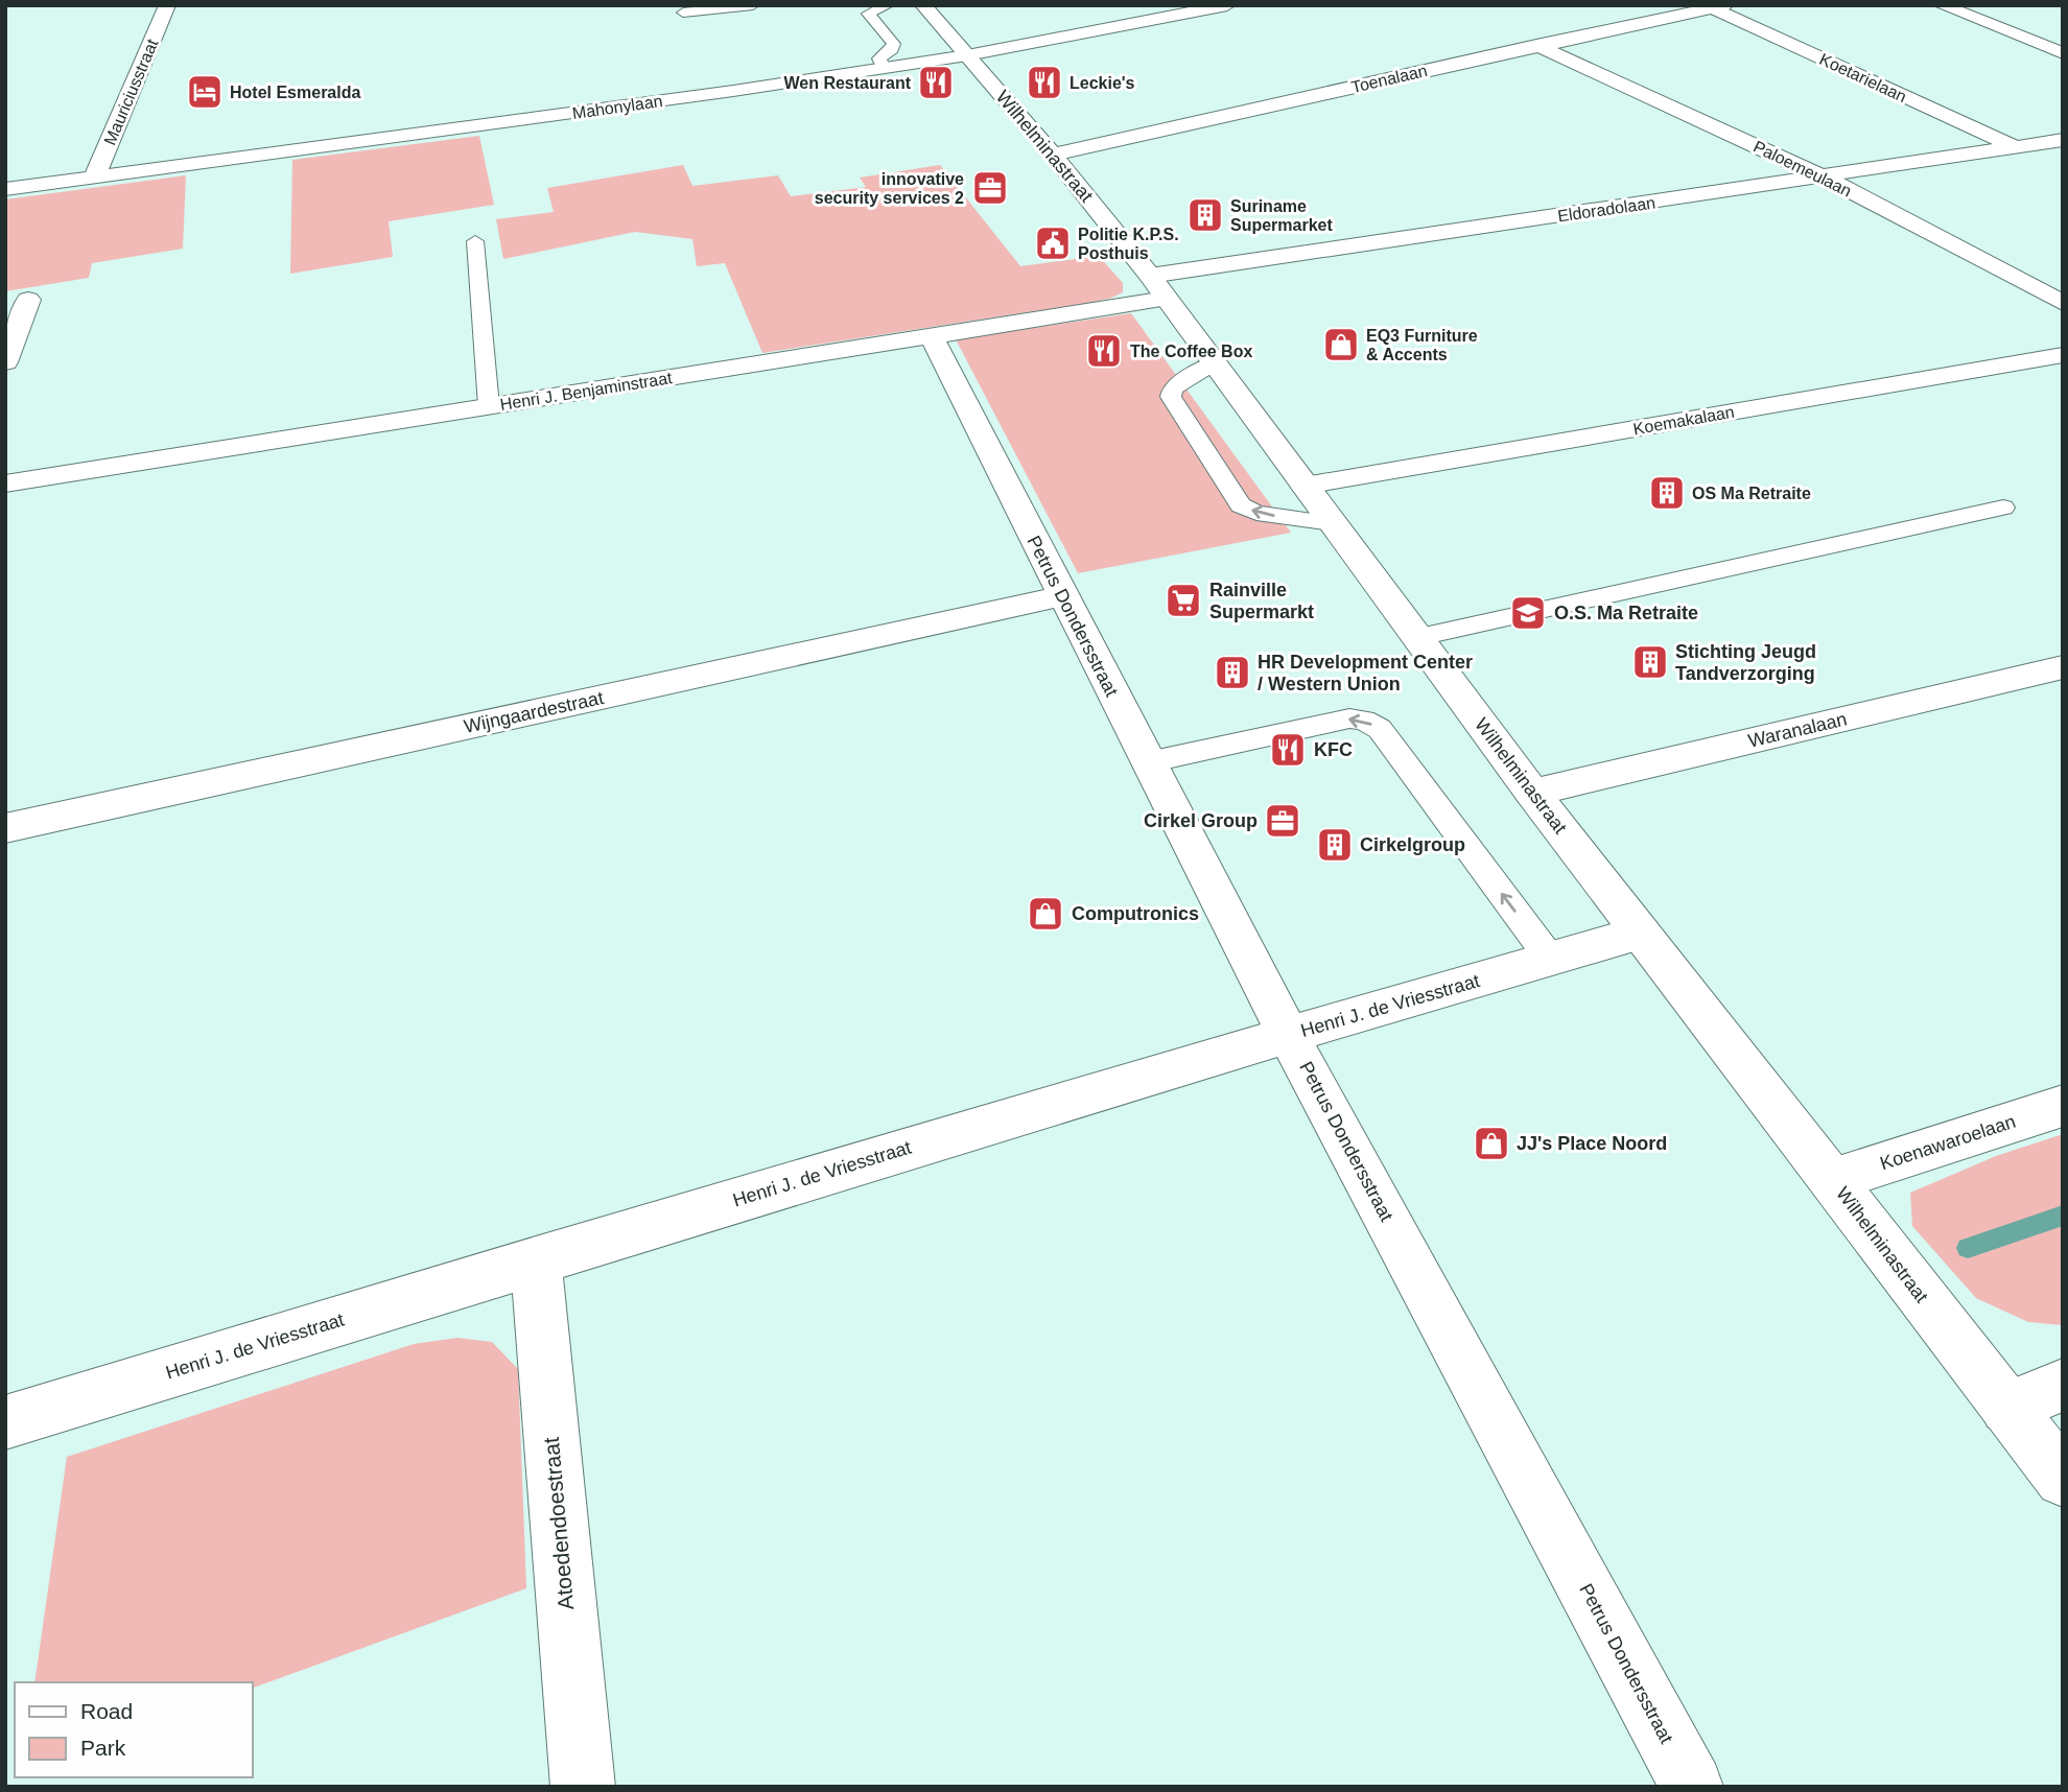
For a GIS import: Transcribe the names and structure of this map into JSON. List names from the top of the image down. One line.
{"streets":{"street":["Koetarielaan","Toenalaan","Mauriciusstraat","Mahonylaan","Wilhelminastraat","Paloemeulaan","Eldoradolaan","Henri J. Benjaminstraat","Koemakalaan","Petrus Dondersstraat","Wijngaardestraat","Waranalaan","Henri J. de Vriesstraat","Koenawaroelaan","Atoedendoestraat"]},"crossings":[["Koetarielaan","Toenalaan"],["Koetarielaan","Eldoradolaan"],["Toenalaan","Wilhelminastraat"],["Toenalaan","Paloemeulaan"],["Mauriciusstraat","Mahonylaan"],["Mahonylaan","Wilhelminastraat"],["Wilhelminastraat","Eldoradolaan"],["Wilhelminastraat","Henri J. Benjaminstraat"],["Wilhelminastraat","Koemakalaan"],["Wilhelminastraat","Waranalaan"],["Wilhelminastraat","Henri J. de Vriesstraat"],["Wilhelminastraat","Koenawaroelaan"],["Paloemeulaan","Eldoradolaan"],["Eldoradolaan","Henri J. Benjaminstraat"],["Henri J. Benjaminstraat","Petrus Dondersstraat"],["Petrus Dondersstraat","Wijngaardestraat"],["Petrus Dondersstraat","Henri J. de Vriesstraat"],["Henri J. de Vriesstraat","Atoedendoestraat"]],"places":{"restaurant":["Wen Restaurant","Leckie's","The Coffee Box","KFC"],"hotel":["Hotel Esmeralda"],"office":["innovative security services 2","Cirkel Group"],"building":["Suriname Supermarket","OS Ma Retraite","Stichting Jeugd Tandverzorging","HR Development Center / Western Union","Cirkelgroup"],"public building":["Politie K.P.S. Posthuis"],"shop":["EQ3 Furniture & Accents","Computronics","JJ's Place Noord"],"supermarket":["Rainville Supermarkt"],"school or university":["O.S. Ma Retraite"]},"legend":["Road","Park"]}
